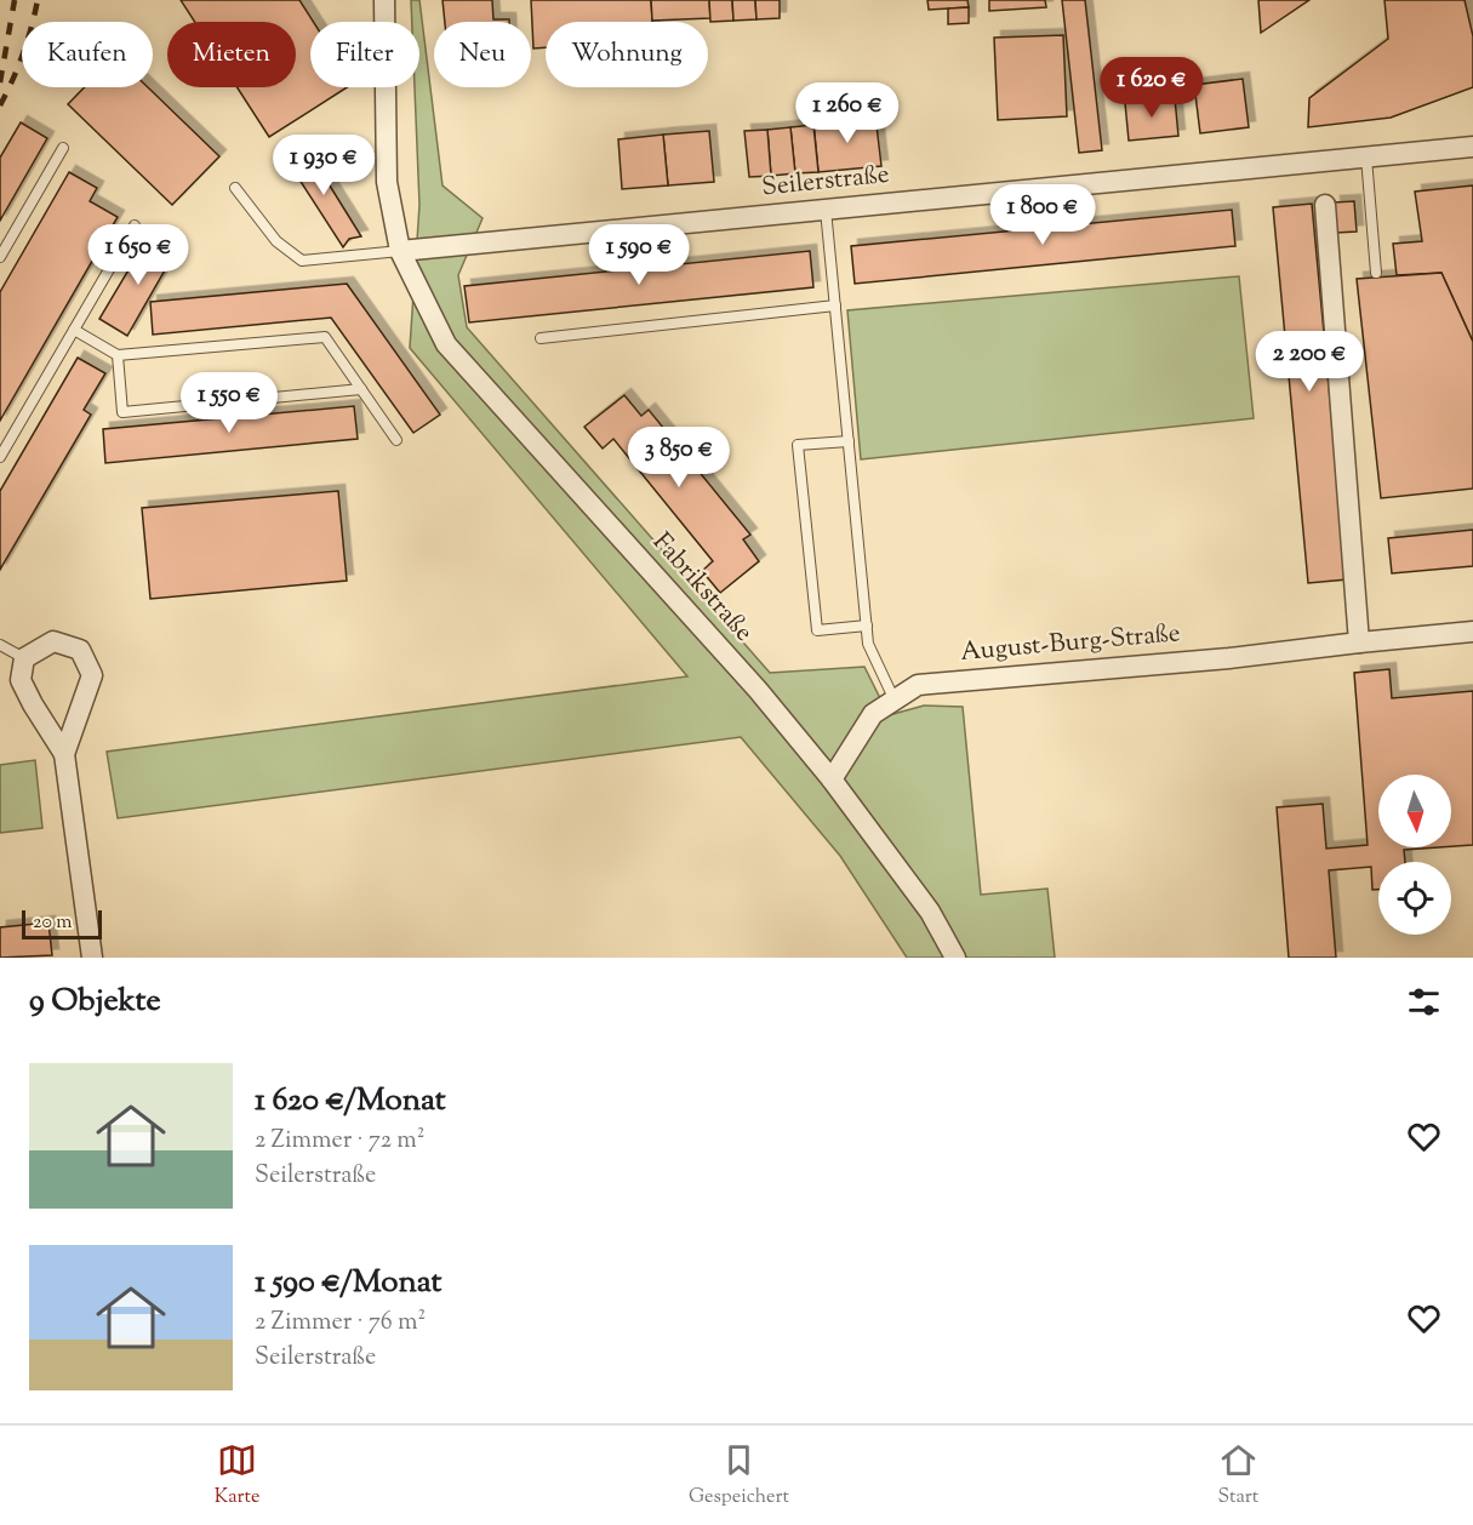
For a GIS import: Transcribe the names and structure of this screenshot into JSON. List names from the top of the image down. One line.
{"streets":{"street":["Seilerstraße","Fabrikstraße","August-Burg-Straße"]},"crossings":[["Seilerstraße","Fabrikstraße"],["Fabrikstraße","August-Burg-Straße"]],"scale_bar":"20 m","north":"bottom","page":{"chip":["Kaufen","Mieten","Filter","Neu","Wohnung"],"price":["1 620 €","1 260 €","1 930 €","1 800 €","1 650 €","1 590 €","2 200 €","1 550 €","3 850 €"],"scale":"20 m","heading":"9 Objekte","list":[{"name":"1 620 €/Monat","note":"2 Zimmer · 72 m² · Seilerstraße"},{"name":"1 590 €/Monat","note":"2 Zimmer · 76 m² · Seilerstraße"}],"tabs":["Karte","Gespeichert","Start"]}}
